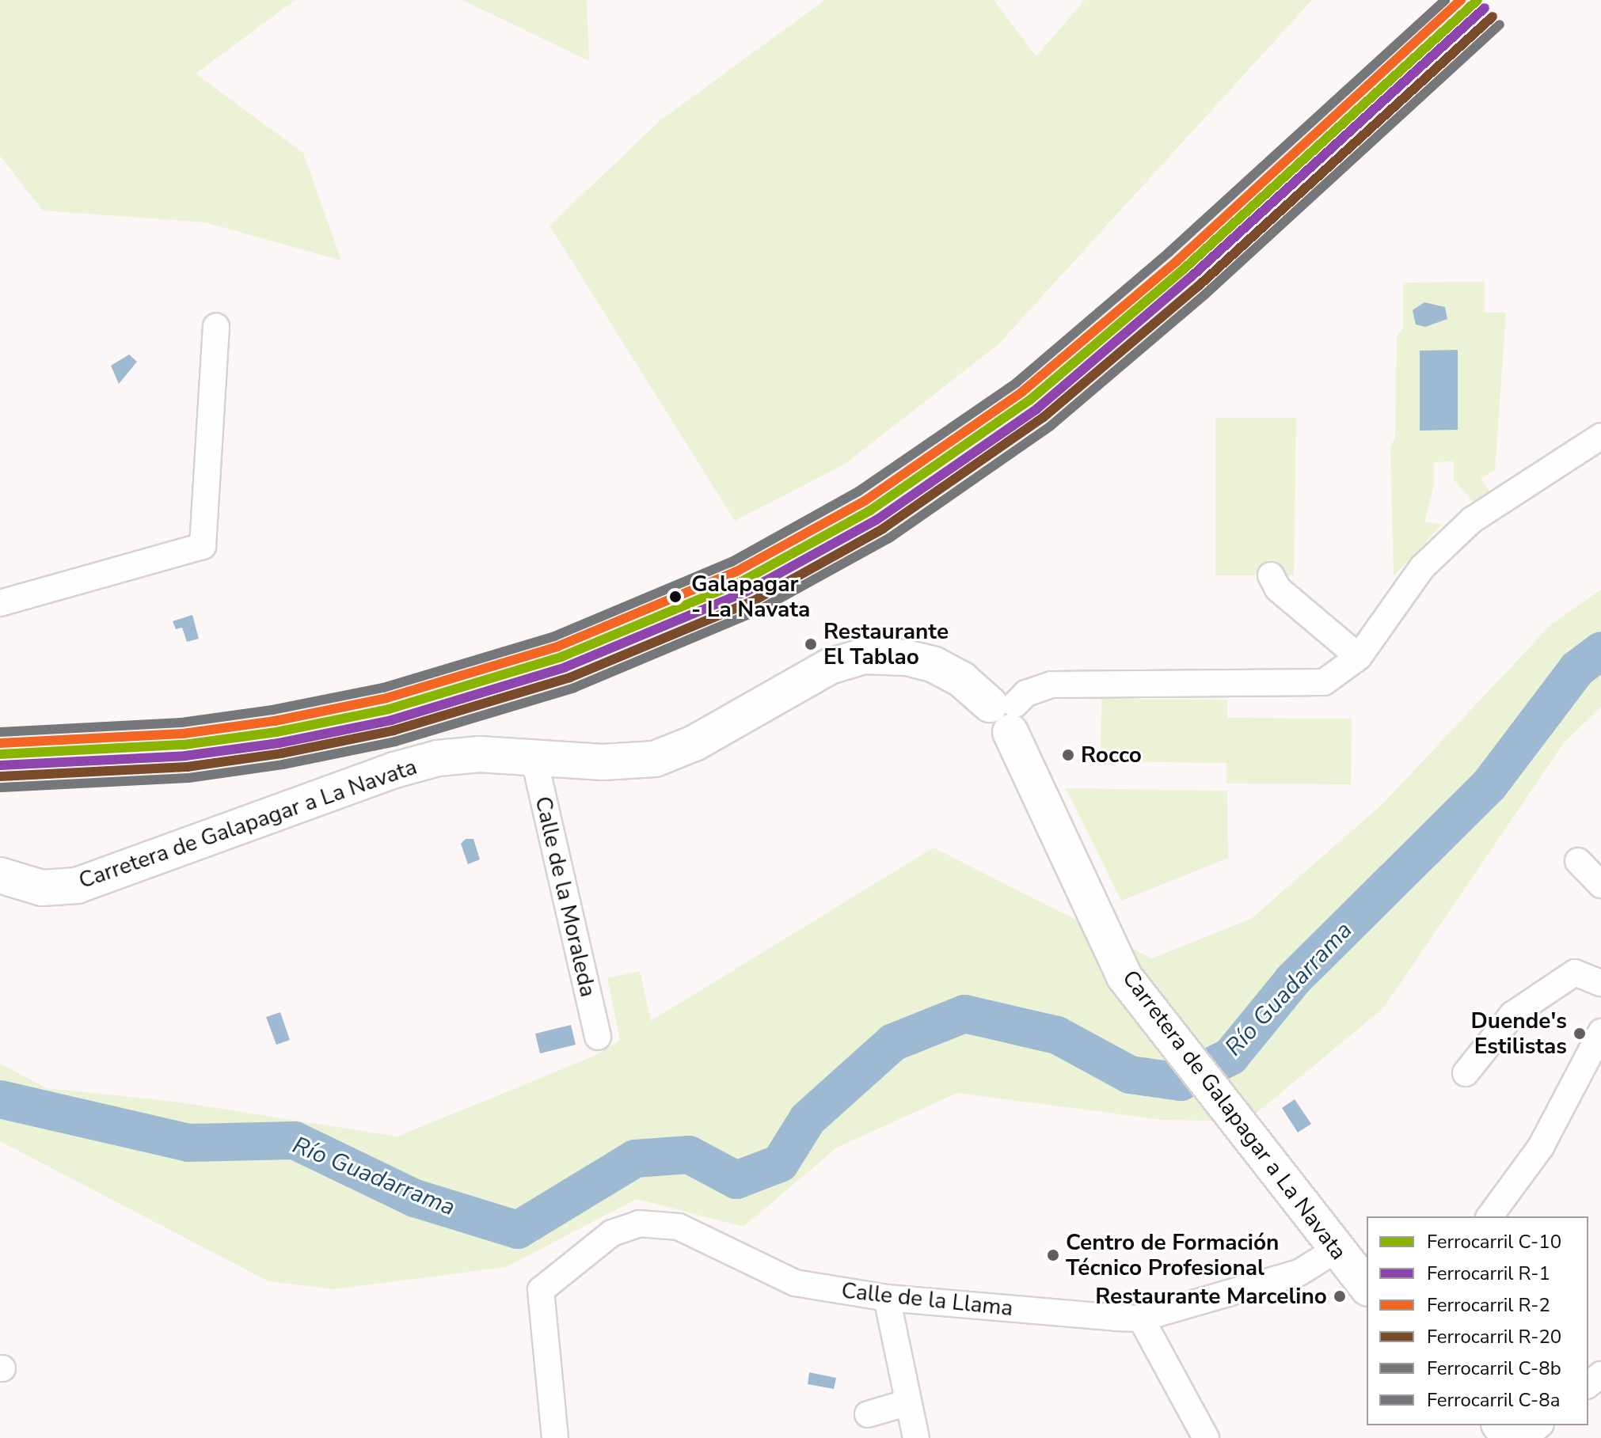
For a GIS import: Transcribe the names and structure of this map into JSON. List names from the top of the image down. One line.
{"streets":{"main road":["Carretera de Galapagar a La Navata"],"street":["Calle de la Moraleda","Calle de la Llama"]},"crossings":[["Carretera de Galapagar a La Navata","Calle de la Moraleda"],["Carretera de Galapagar a La Navata","Calle de la Llama"]],"water":["Río Guadarrama"],"places":["Galapagar - La Navata","Restaurante El Tablao","Rocco","Duende's Estilistas","Centro de Formación Técnico Profesional","Restaurante Marcelino"],"lines":["rail line C-10","rail line R-2","rail line C-8b","rail line R-1","rail line R-20","rail line C-8a"],"legend":["Ferrocarril C-10","Ferrocarril R-1","Ferrocarril R-2","Ferrocarril R-20","Ferrocarril C-8b","Ferrocarril C-8a"]}
